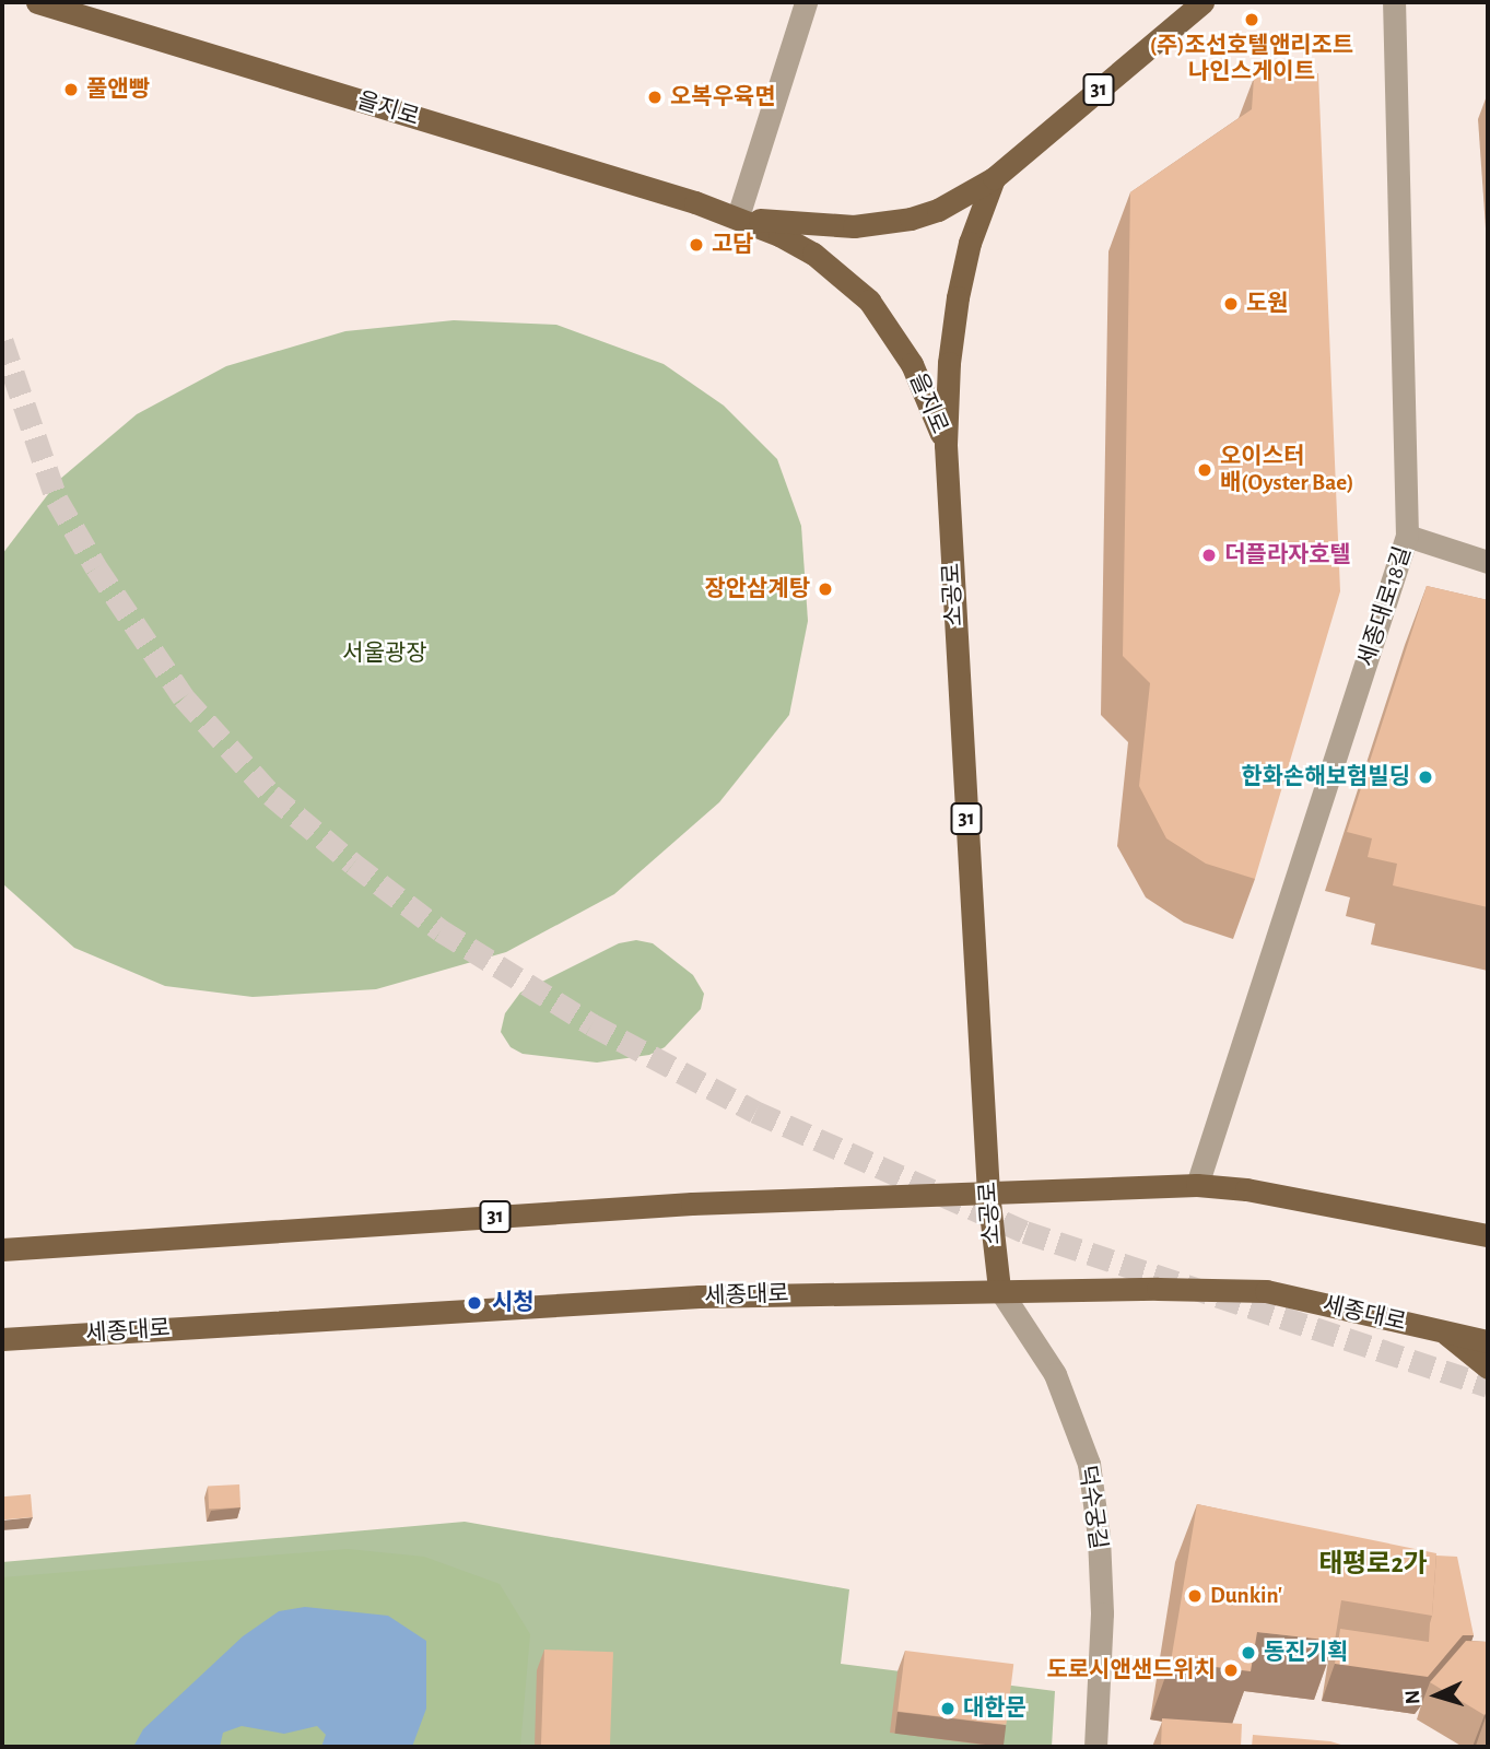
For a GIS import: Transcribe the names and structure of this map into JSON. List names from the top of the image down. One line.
{"streets":{"main road":["31","을지로","소공로","세종대로"],"street":["세종대로18길","덕수궁길"]},"crossings":[["31","소공로"],["을지로","소공로"],["소공로","세종대로"],["소공로","덕수궁길"],["세종대로","덕수궁길"]],"districts":["태평로2가"],"parks":["서울광장"],"places":["(주)조선호텔앤리조트 나인스게이트","풀앤빵","오복우육면","고담","도원","오이스터 배(Oyster Bae)","더플라자호텔","장안삼계탕","한화손해보험빌딩","시청","Dunkin'","동진기획","도로시앤샌드위치","대한문"],"north":"left"}
